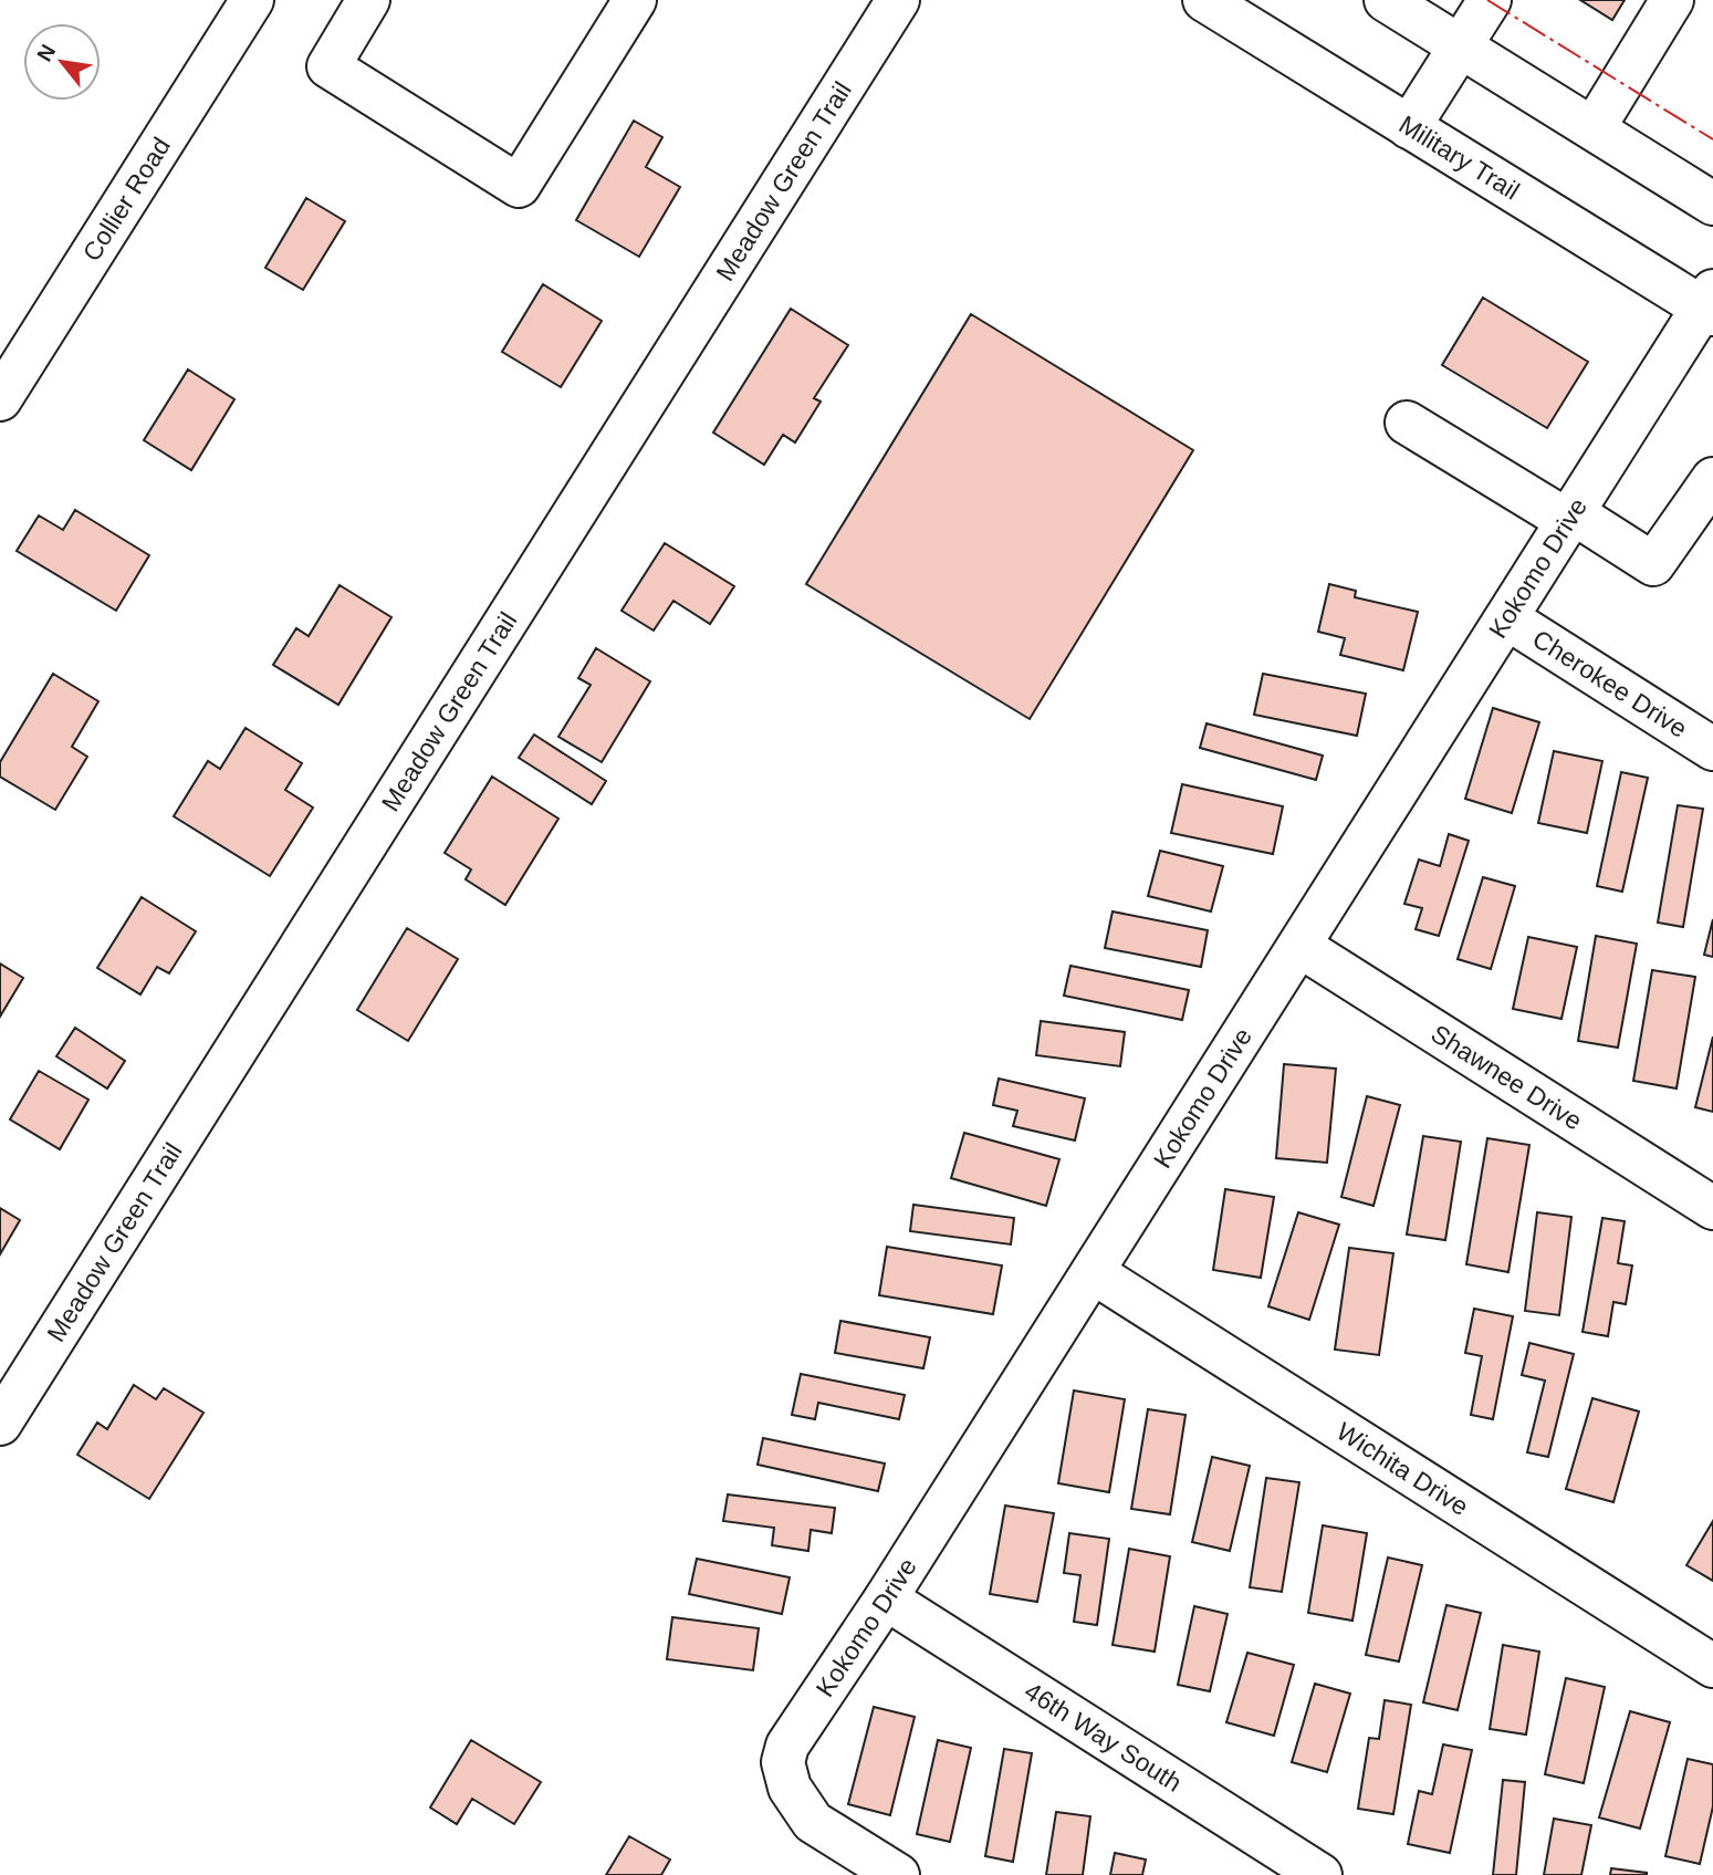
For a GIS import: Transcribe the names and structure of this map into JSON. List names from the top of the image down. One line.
{"streets":{"street":["Military Trail","Meadow Green Trail","Collier Road","Kokomo Drive","Cherokee Drive","Shawnee Drive","Wichita Drive","46th Way South"]},"crossings":[["Military Trail","Kokomo Drive"],["Kokomo Drive","Cherokee Drive"],["Kokomo Drive","Shawnee Drive"],["Kokomo Drive","Wichita Drive"],["Kokomo Drive","46th Way South"]],"north":"top left"}
